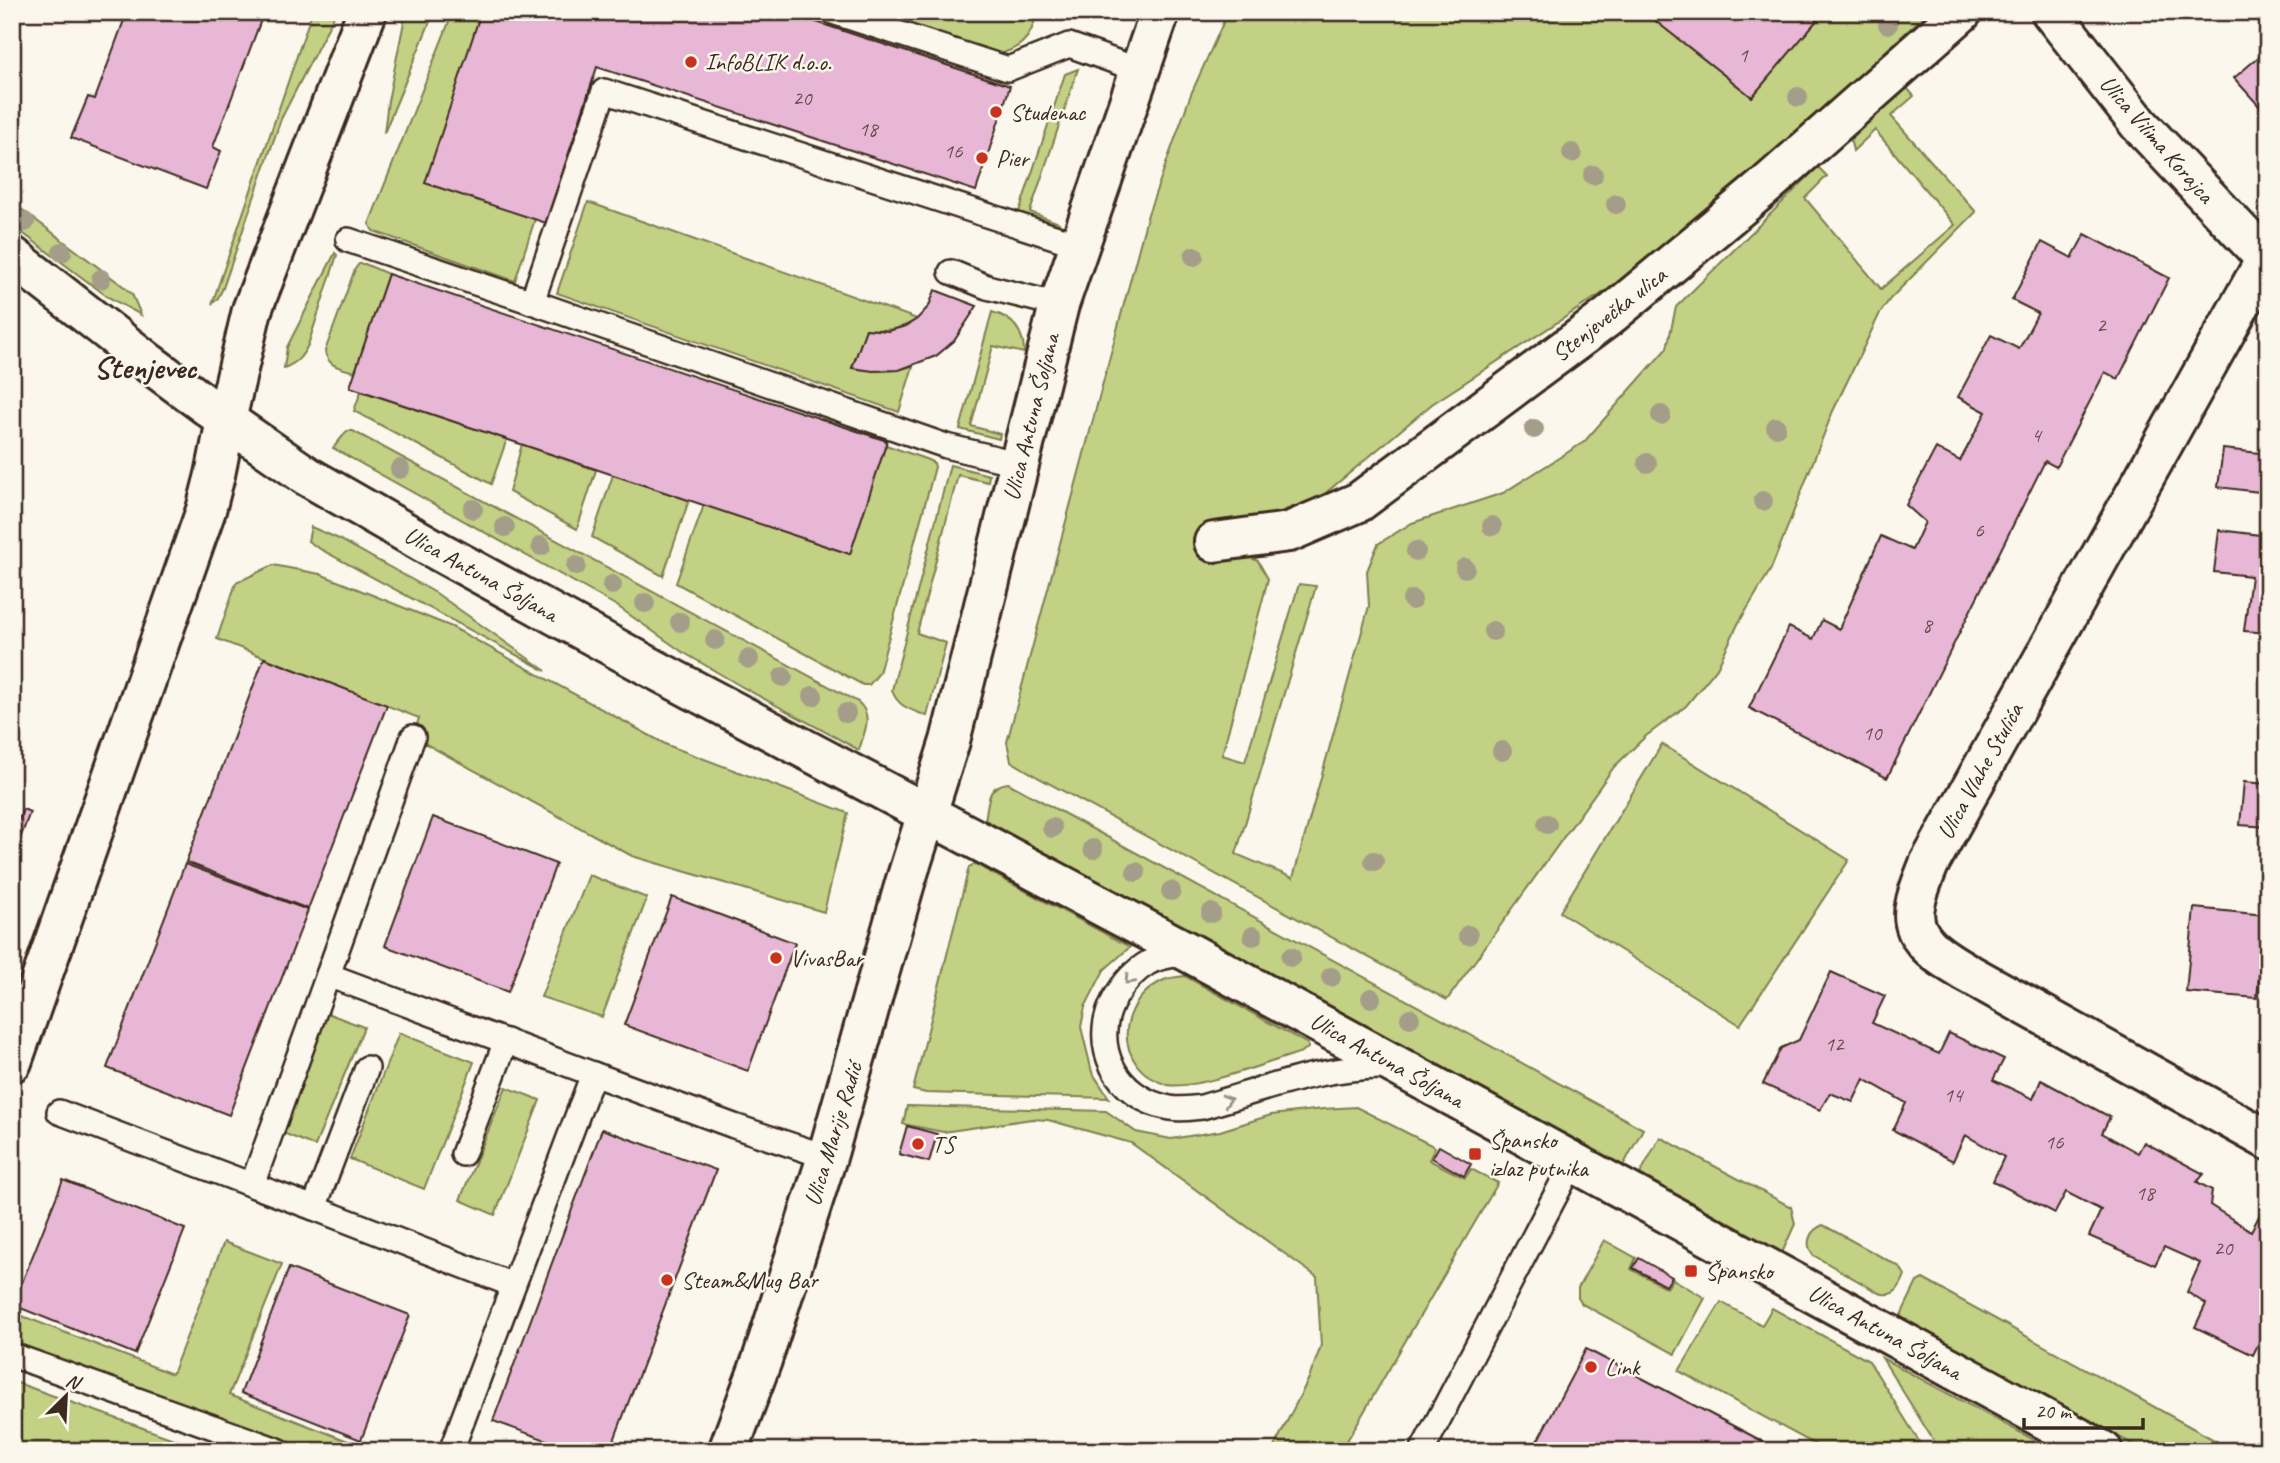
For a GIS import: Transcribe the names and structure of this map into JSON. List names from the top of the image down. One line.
{"streets":{"street":["Ulica Vilima Korajca","Stenjevečka ulica","Ulica Antuna Šoljana","Ulica Vlahe Stulića","Ulica Marije Radić"]},"crossings":[["Ulica Vilima Korajca","Ulica Vlahe Stulića"],["Ulica Antuna Šoljana","Ulica Marije Radić"]],"districts":["Stenjevec"],"places":{"other":["InfoBLIK d.o.o.","Studenac","Pier","VivasBar","TS","Steam&Mug Bar","Link"],"transit":["Špansko izlaz putnika","Špansko"]},"house_numbers":["1","20","18","16","2","4","6","8","10","12","14","16","18","20"],"scale_bar":"20 m","north":"top right"}
